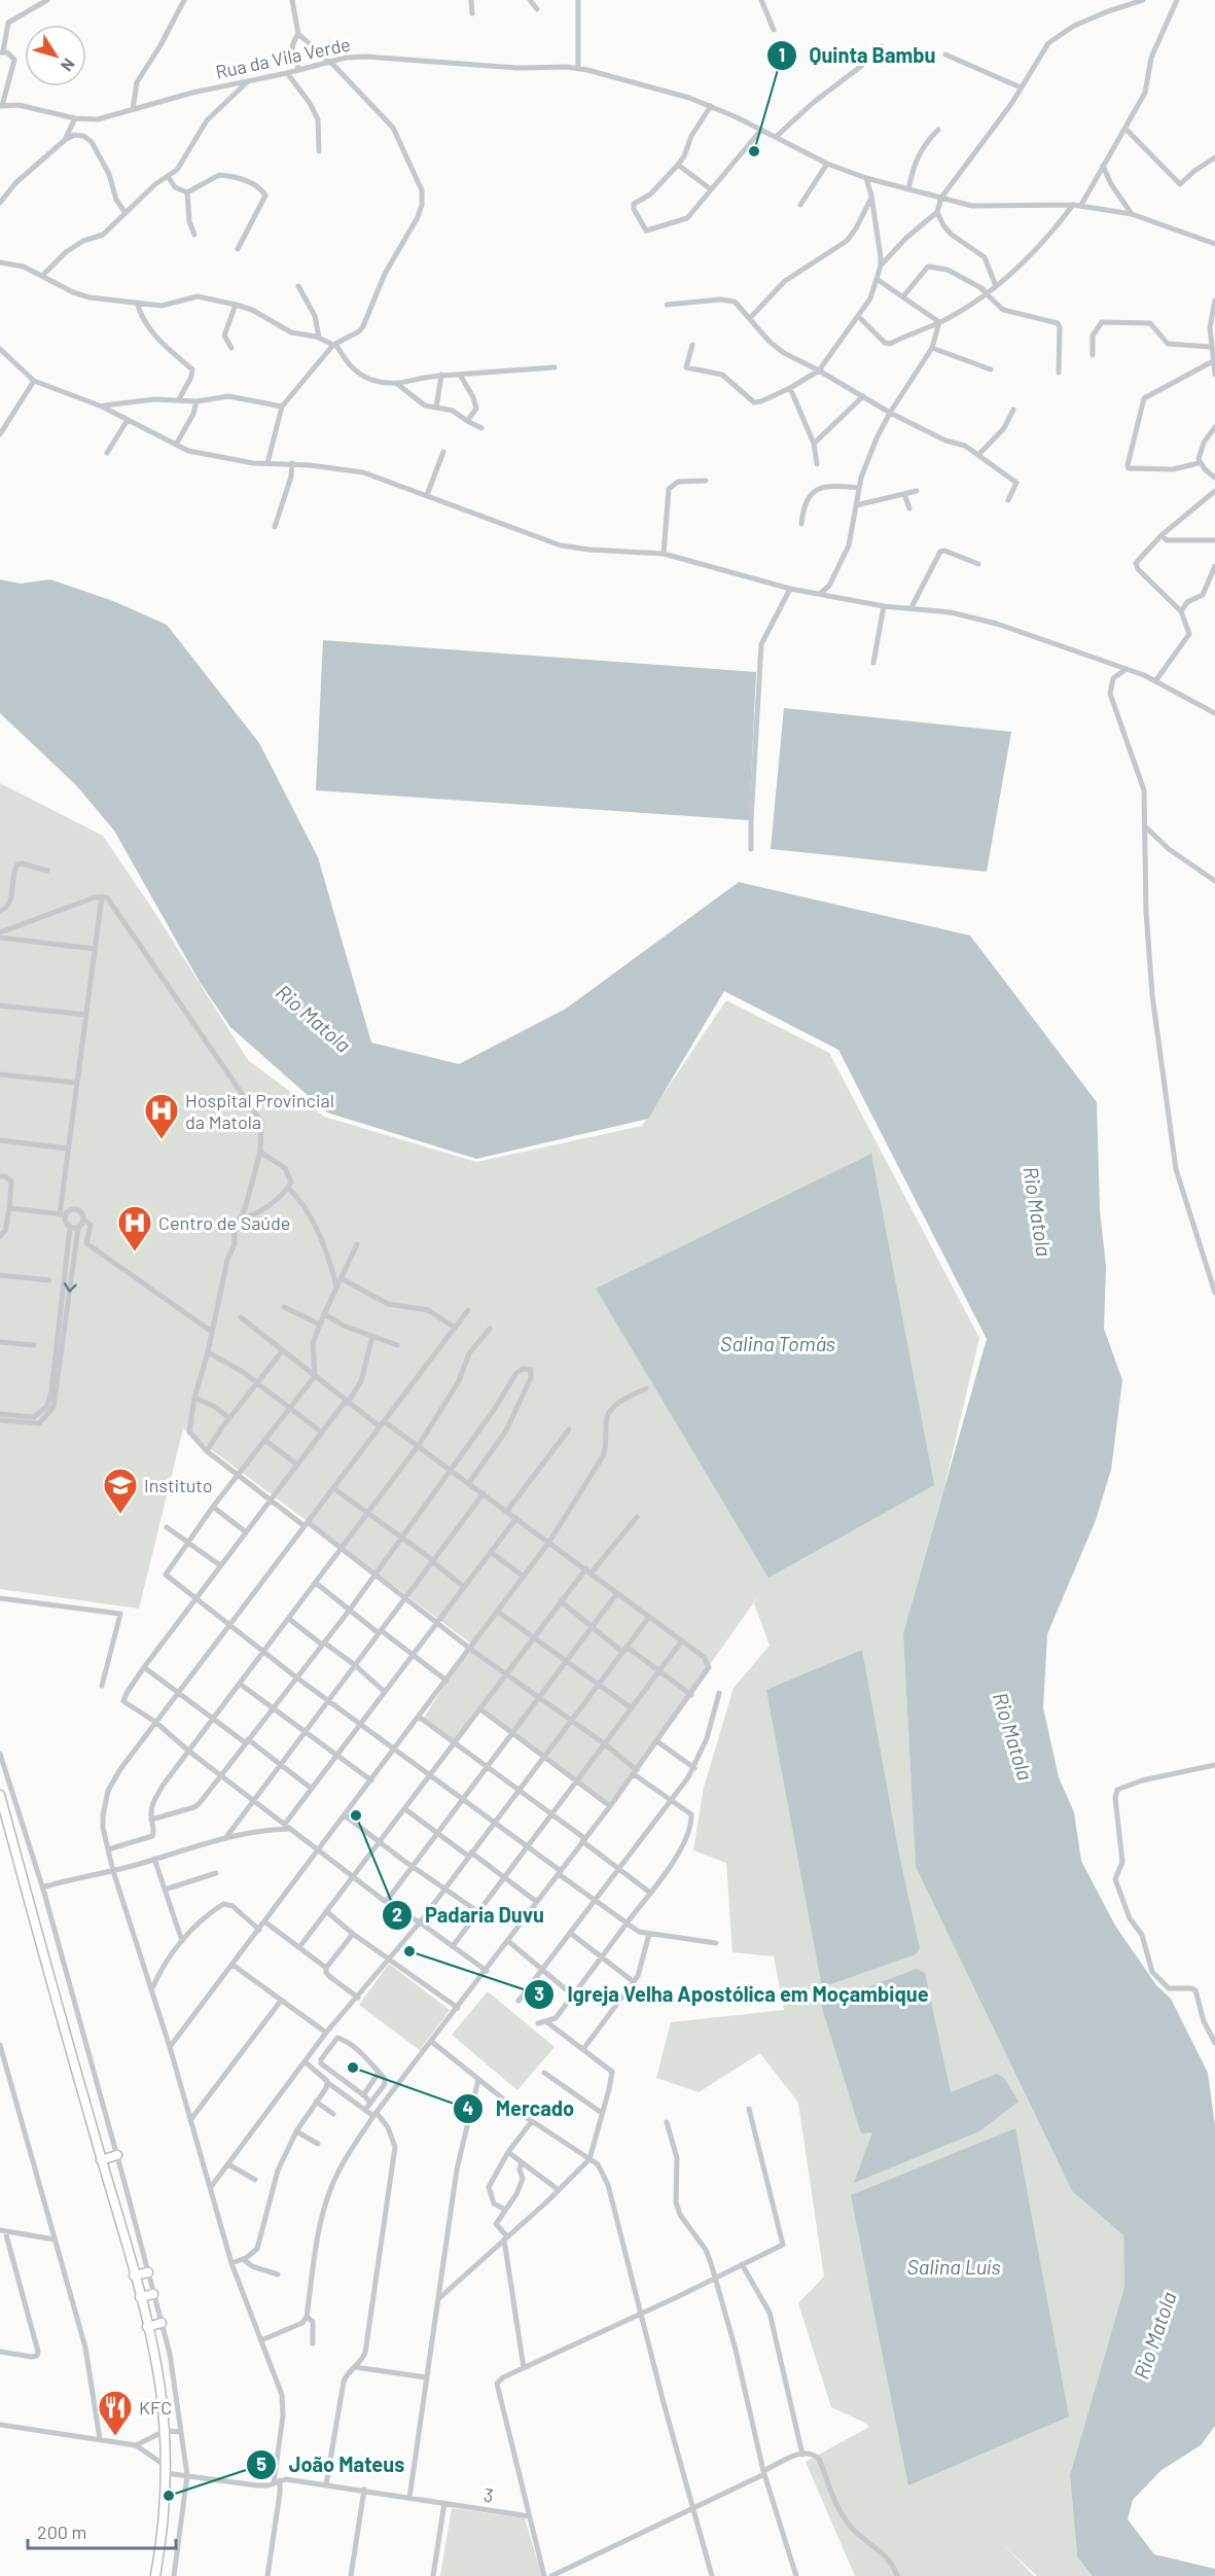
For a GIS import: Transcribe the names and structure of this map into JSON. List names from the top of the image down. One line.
{"streets":{"street":["Rua da Vila Verde","3"]},"water":["Rio Matola","Salina Tomás","Salina Luís"],"places":{"other":["Quinta Bambu","Padaria Duvu","Igreja Velha Apostólica em Moçambique","Mercado","João Mateus"],"hospital":["Hospital Provincial da Matola","Centro de Saúde"],"school or university":["Instituto"],"restaurant":["KFC"]},"scale_bar":"200 m","north":"bottom right"}
